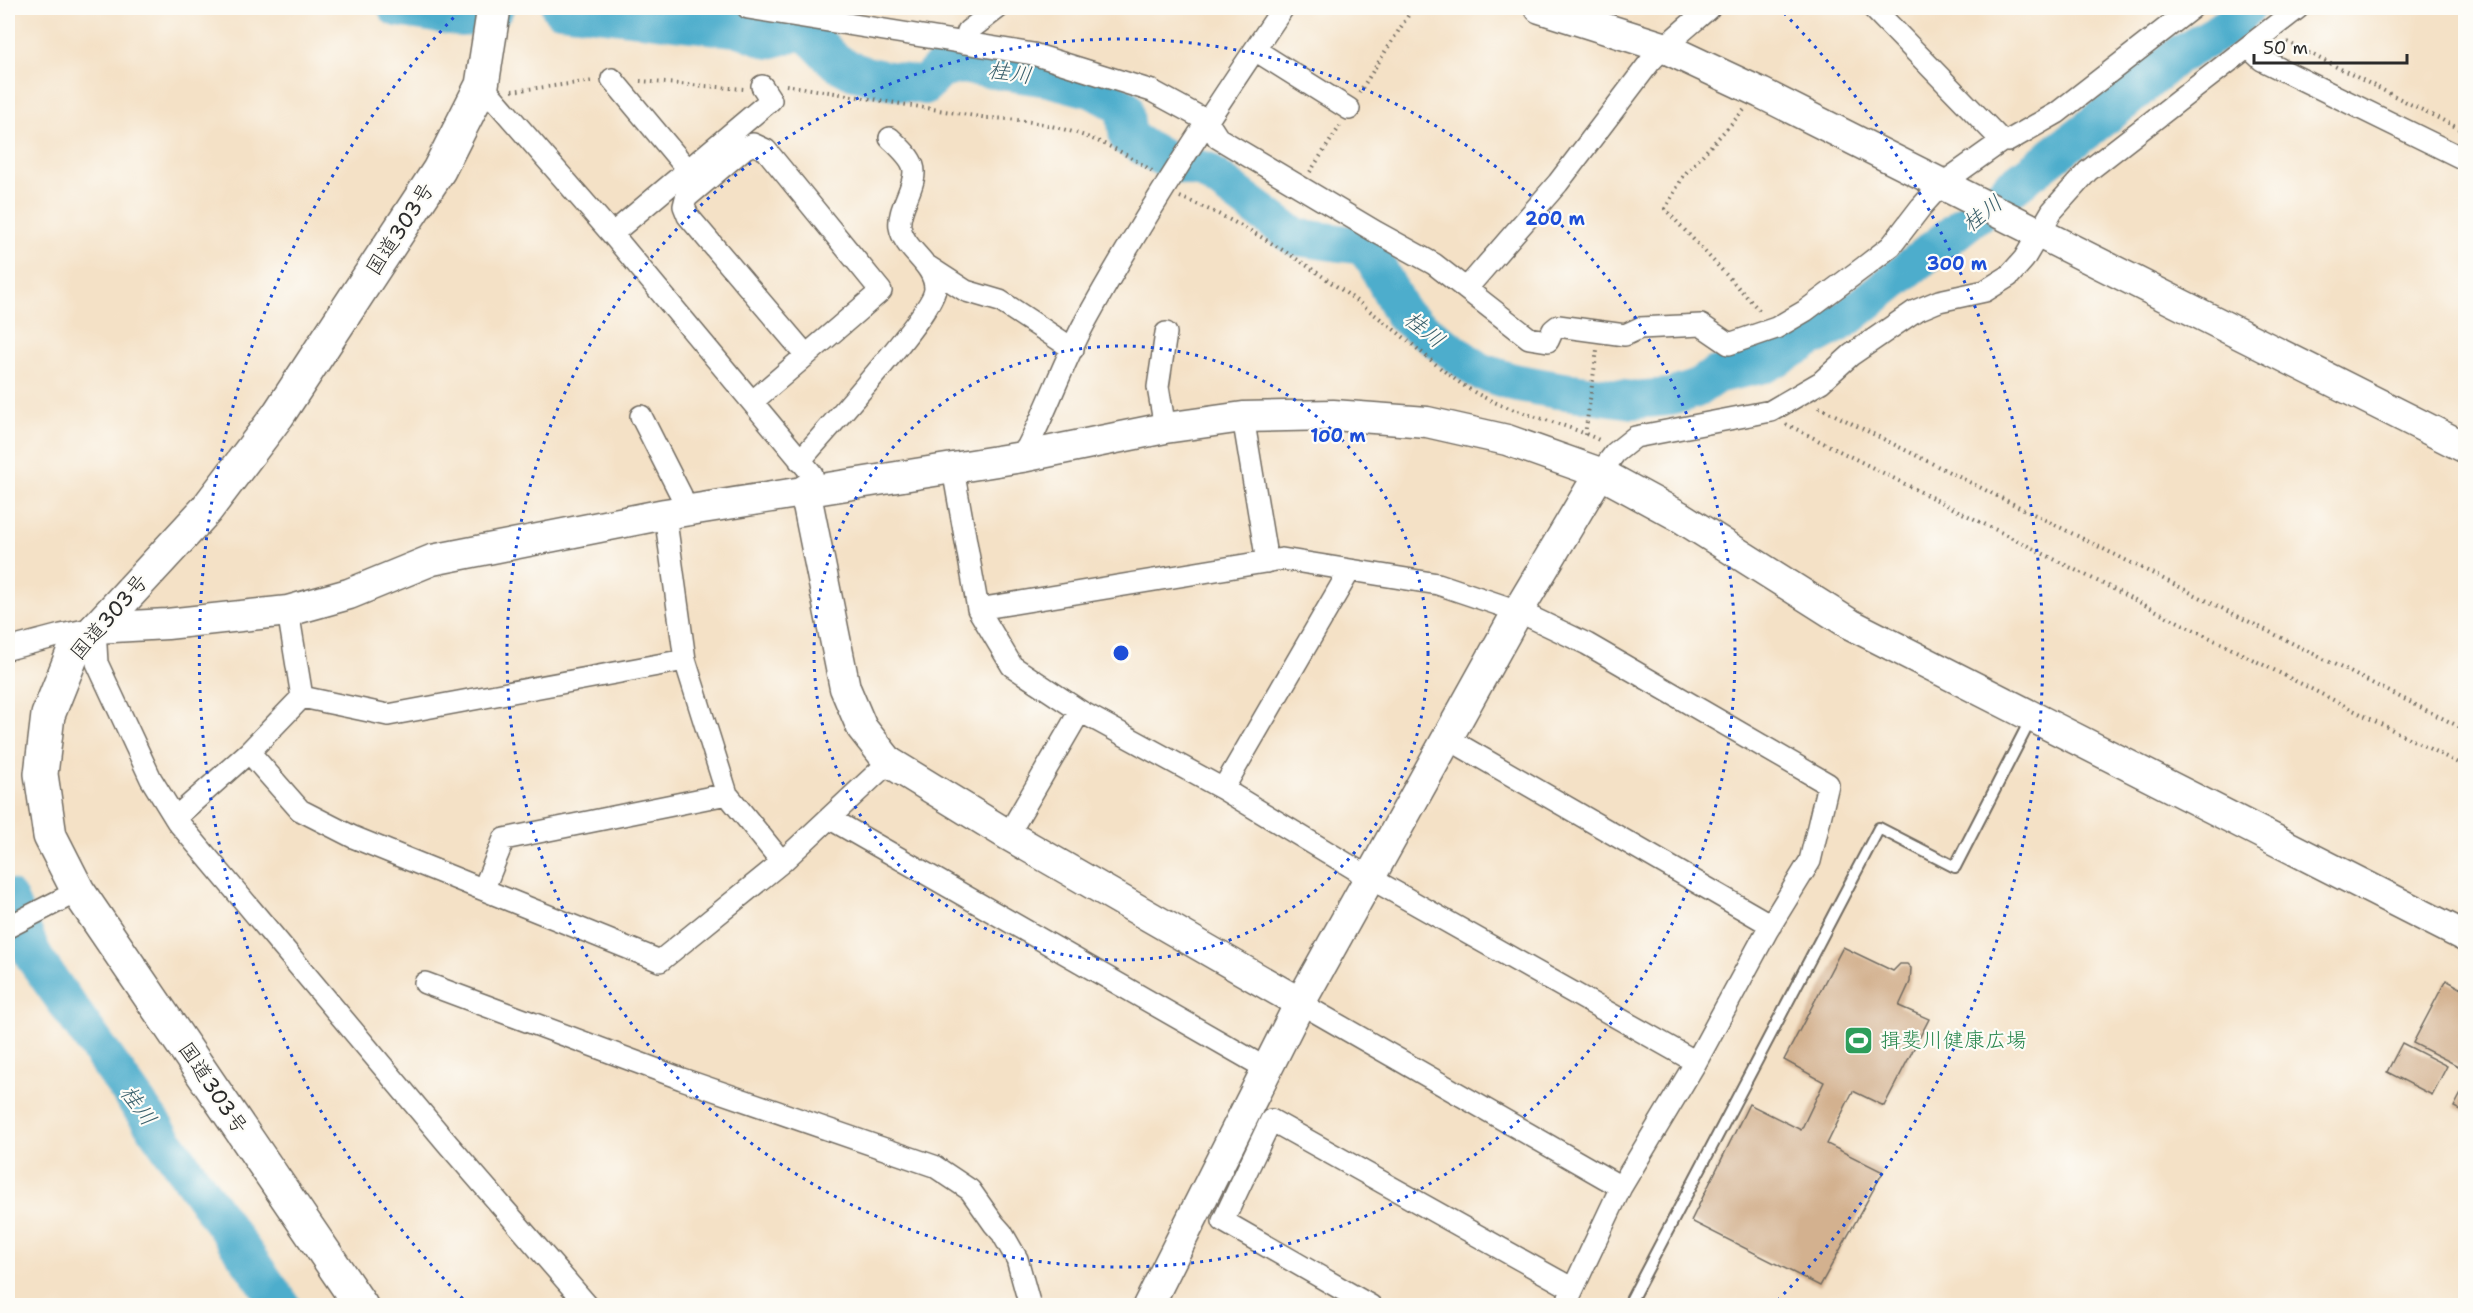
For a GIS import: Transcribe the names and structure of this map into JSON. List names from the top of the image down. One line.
{"streets":{"highway":["国道303号"]},"water":["桂川"],"places":{"sports":["揖斐川健康広場"]},"scale_bar":"50 m","rings":["200 m","300 m","100 m"]}
